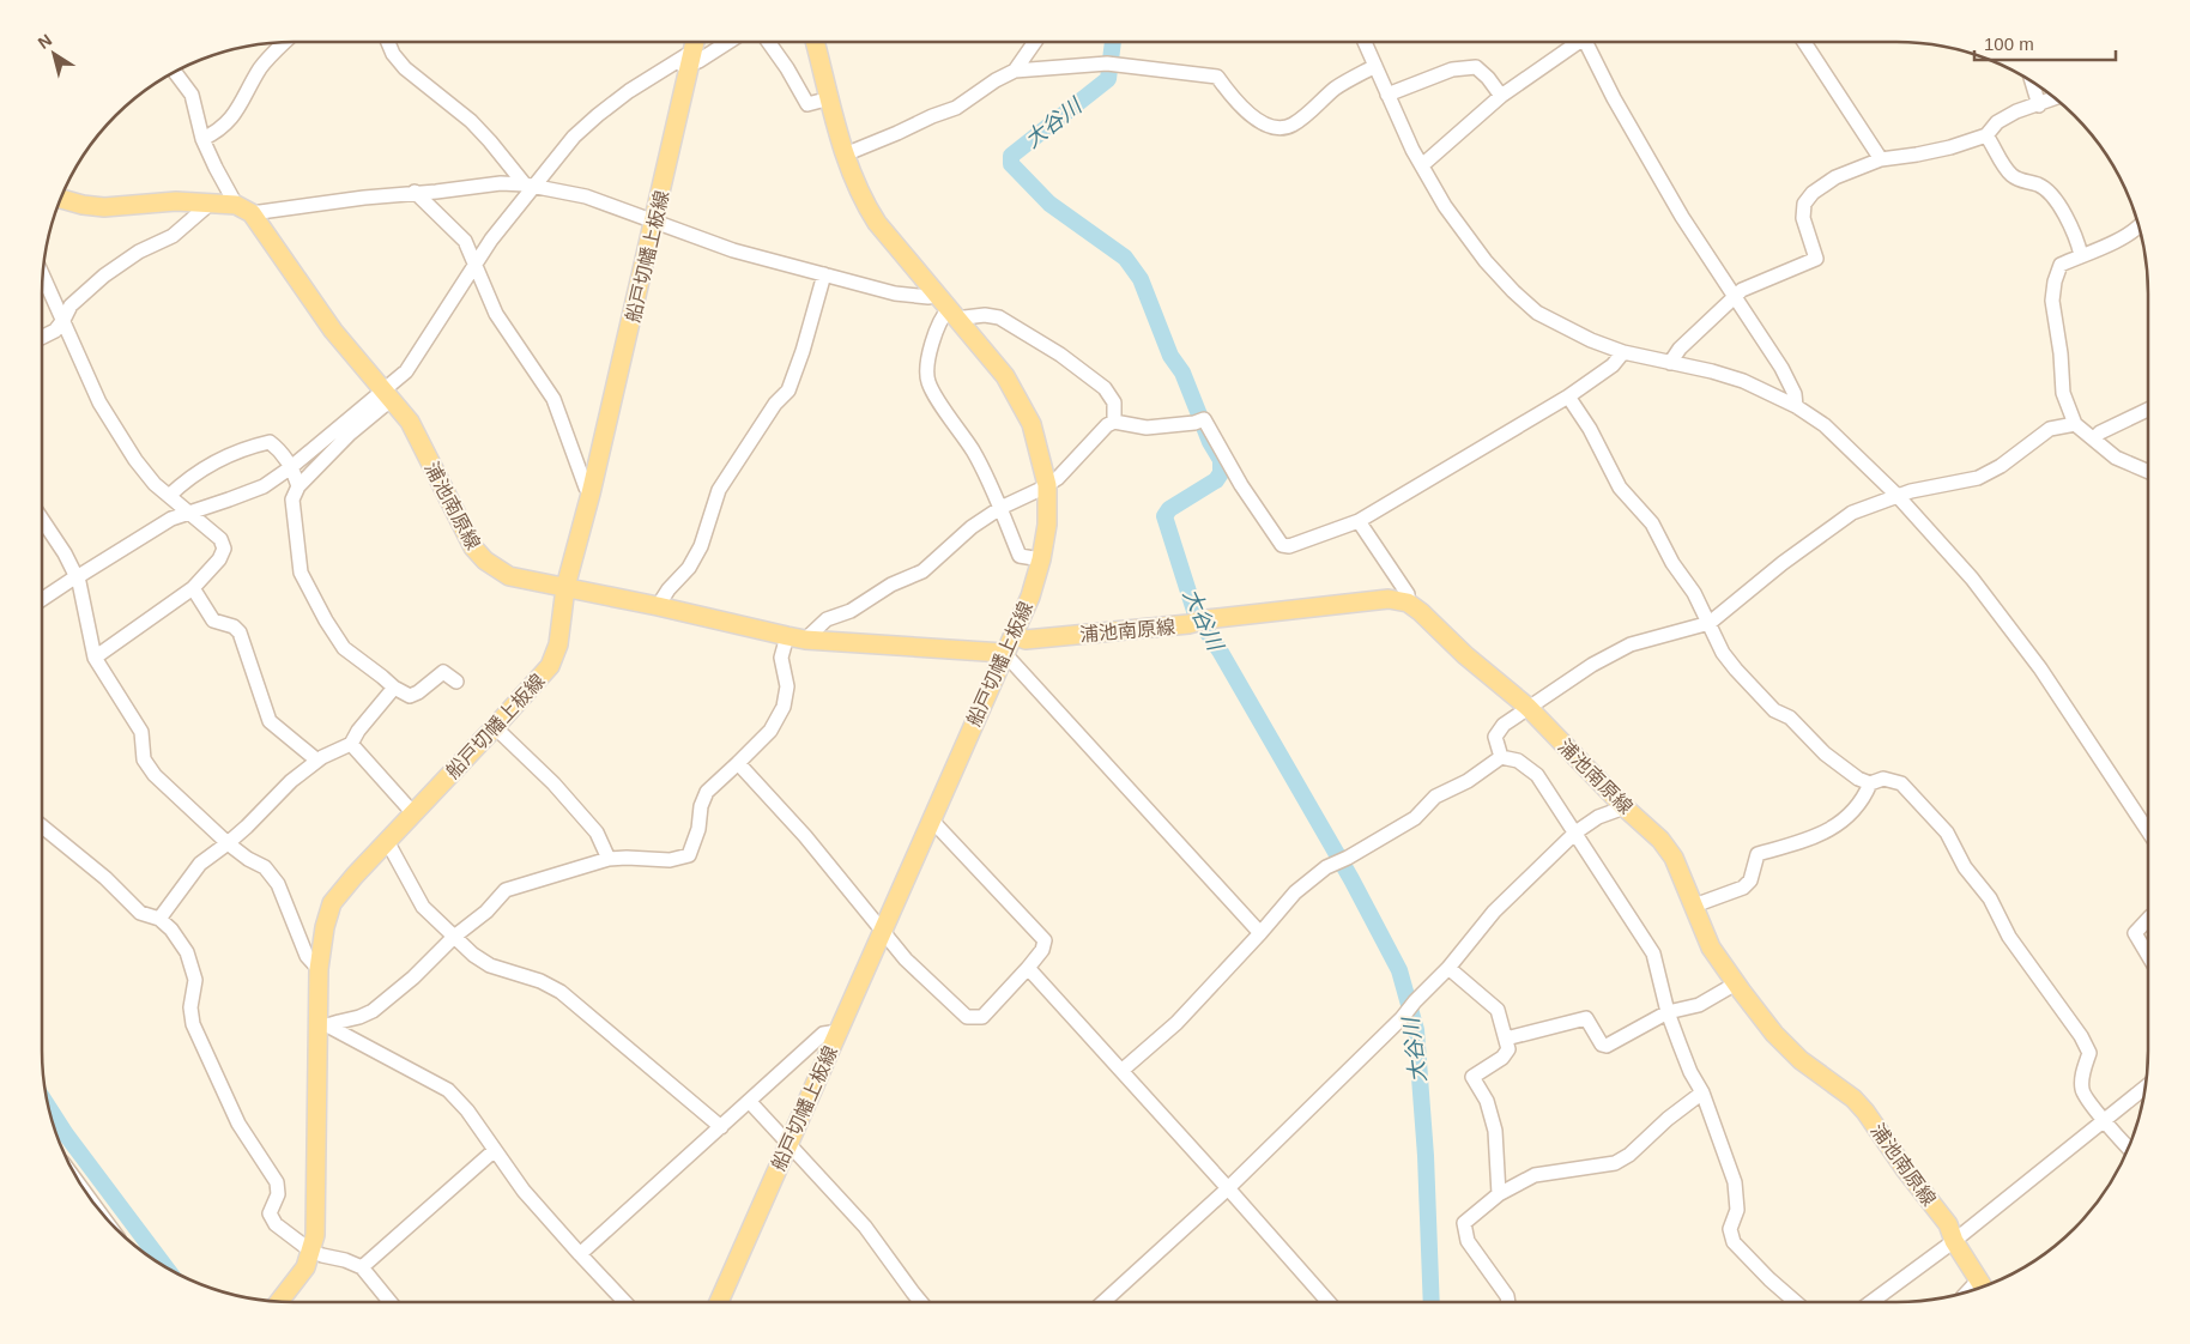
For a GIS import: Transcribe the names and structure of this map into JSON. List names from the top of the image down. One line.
{"streets":{"main road":["船戸切幡上板線","浦池南原線"]},"crossings":[["船戸切幡上板線","浦池南原線"]],"water":["大谷川"],"scale_bar":"100 m","north":"top left"}
